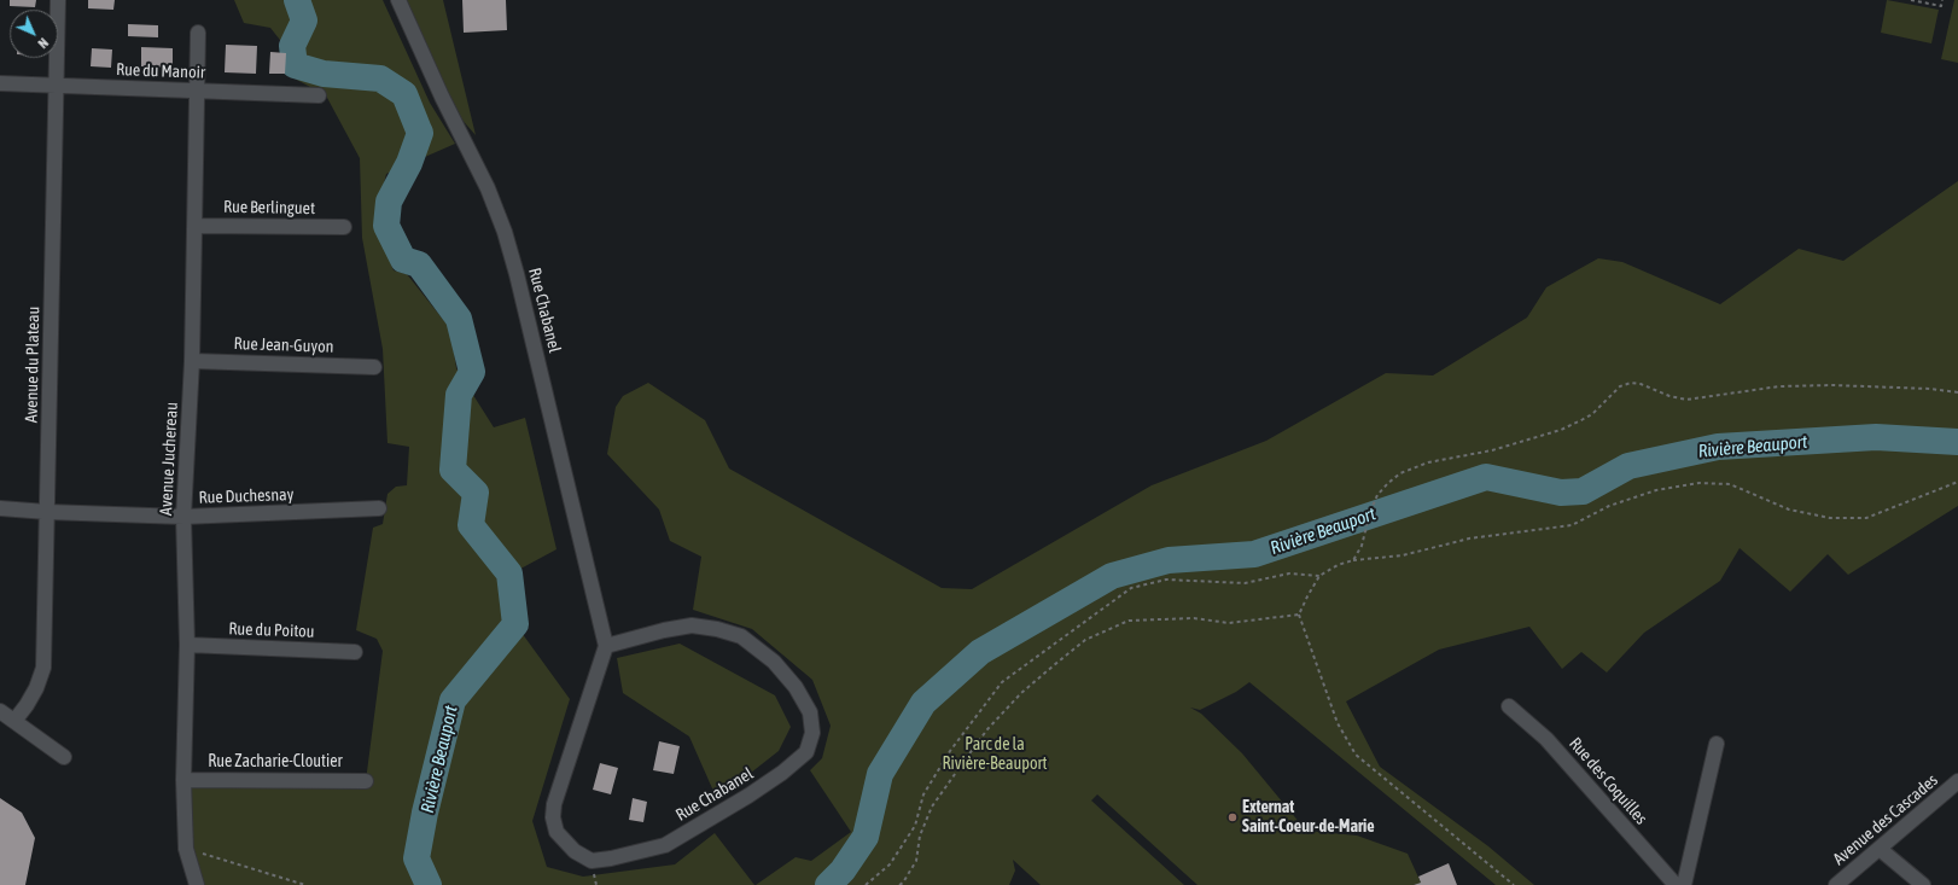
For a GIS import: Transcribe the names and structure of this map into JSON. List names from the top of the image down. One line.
{"streets":{"street":["Rue du Manoir","Rue Berlinguet","Rue Chabanel","Rue Jean-Guyon","Avenue du Plateau","Avenue Juchereau","Rue Duchesnay","Rue du Poitou","Rue Zacharie-Cloutier","Rue des Coquilles","Avenue des Cascades"]},"crossings":[["Rue du Manoir","Avenue du Plateau"],["Rue du Manoir","Avenue Juchereau"],["Rue Berlinguet","Avenue Juchereau"],["Rue Jean-Guyon","Avenue Juchereau"],["Avenue du Plateau","Rue Duchesnay"],["Avenue Juchereau","Rue Duchesnay"],["Avenue Juchereau","Rue du Poitou"],["Avenue Juchereau","Rue Zacharie-Cloutier"]],"water":["Rivière Beauport"],"parks":["Parc de la Rivière-Beauport"],"places":["Externat Saint-Coeur-de-Marie"],"north":"bottom right"}
